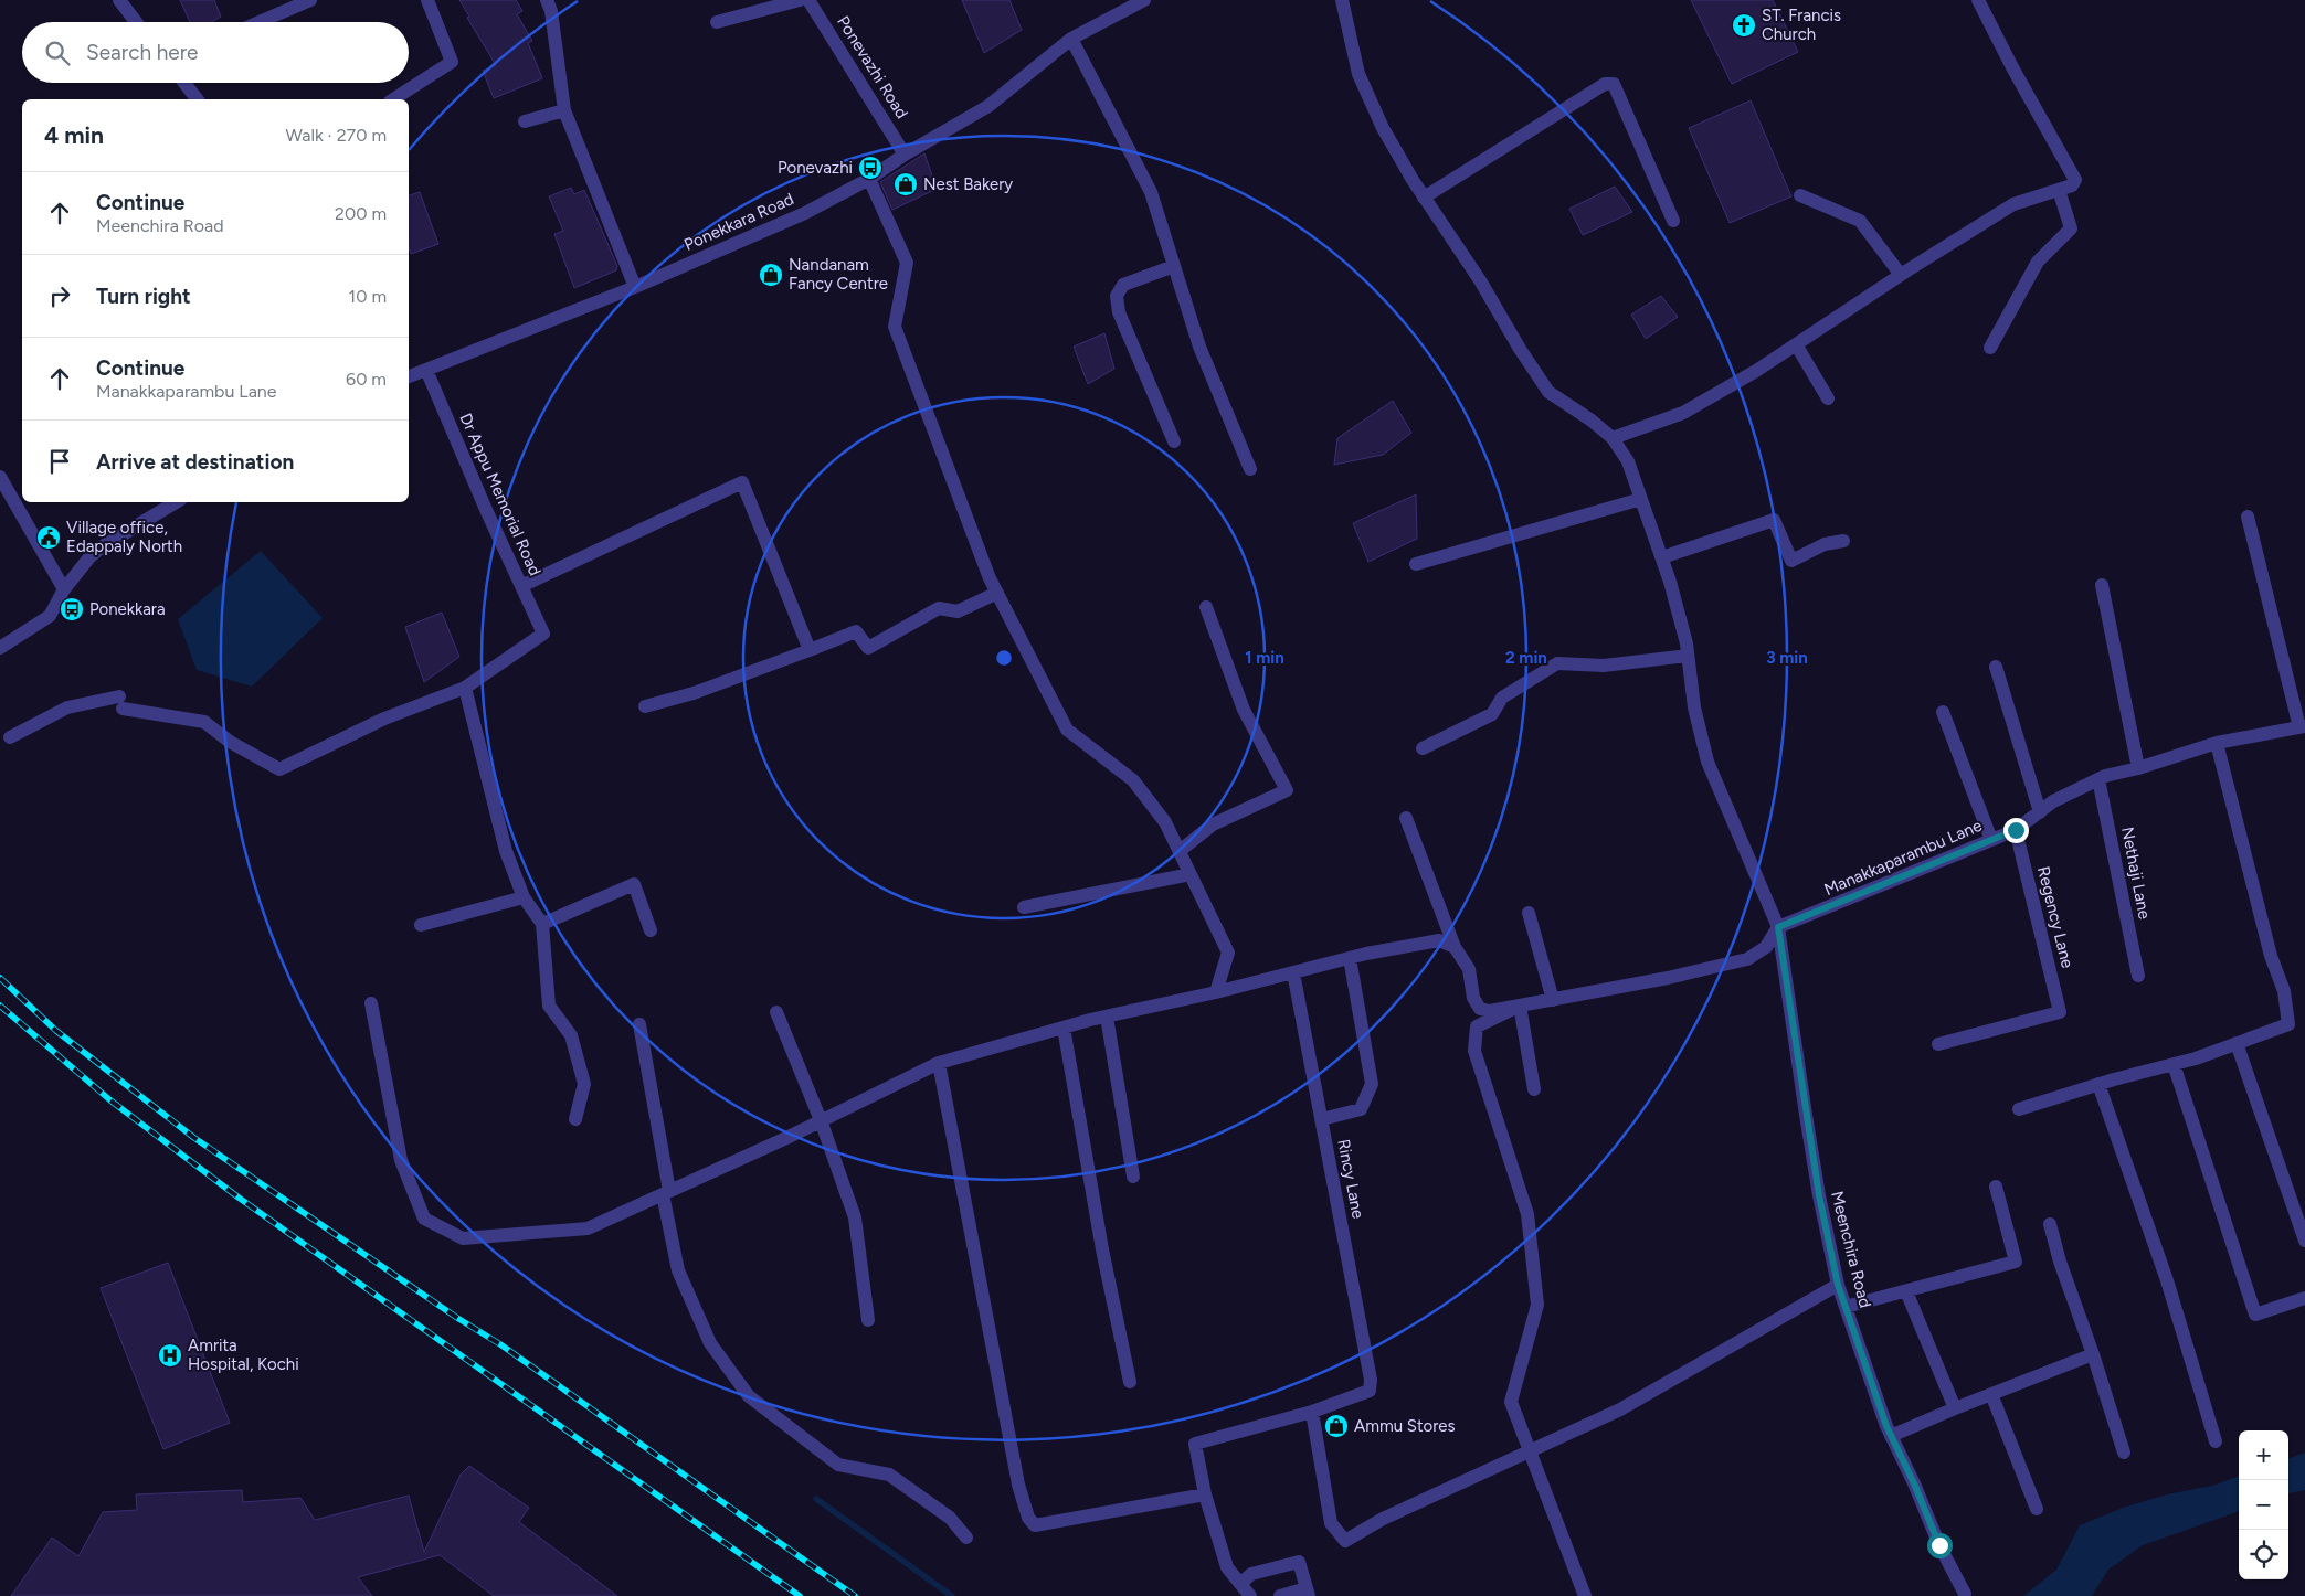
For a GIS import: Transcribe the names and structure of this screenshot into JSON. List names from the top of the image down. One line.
{"streets":{"street":["Ponevazhi Road","Ponekkara Road","Dr Appu Memorial Road","Manakkaparambu Lane","Nethaji Lane","Regency Lane","Rincy Lane","Meenchira Road"]},"crossings":[["Ponevazhi Road","Ponekkara Road"],["Ponekkara Road","Dr Appu Memorial Road"],["Manakkaparambu Lane","Nethaji Lane"],["Manakkaparambu Lane","Regency Lane"],["Manakkaparambu Lane","Meenchira Road"]],"places":{"church":["ST. Francis Church"],"bus stop":["Ponevazhi","Ponekkara"],"shop":["Nest Bakery","Nandanam Fancy Centre","Ammu Stores"],"public building":["Village office, Edappaly North"],"hospital":["Amrita Hospital, Kochi"]},"page":{"search":"Search here","heading":["4 min","Walk · 270 m"],"list":[["Continue","Meenchira Road","200 m"],["Turn right","10 m"],["Continue","Manakkaparambu Lane","60 m"],"Arrive at destination"],"map_buttons":["+","−"]},"rings":["1 min","2 min","3 min"]}
